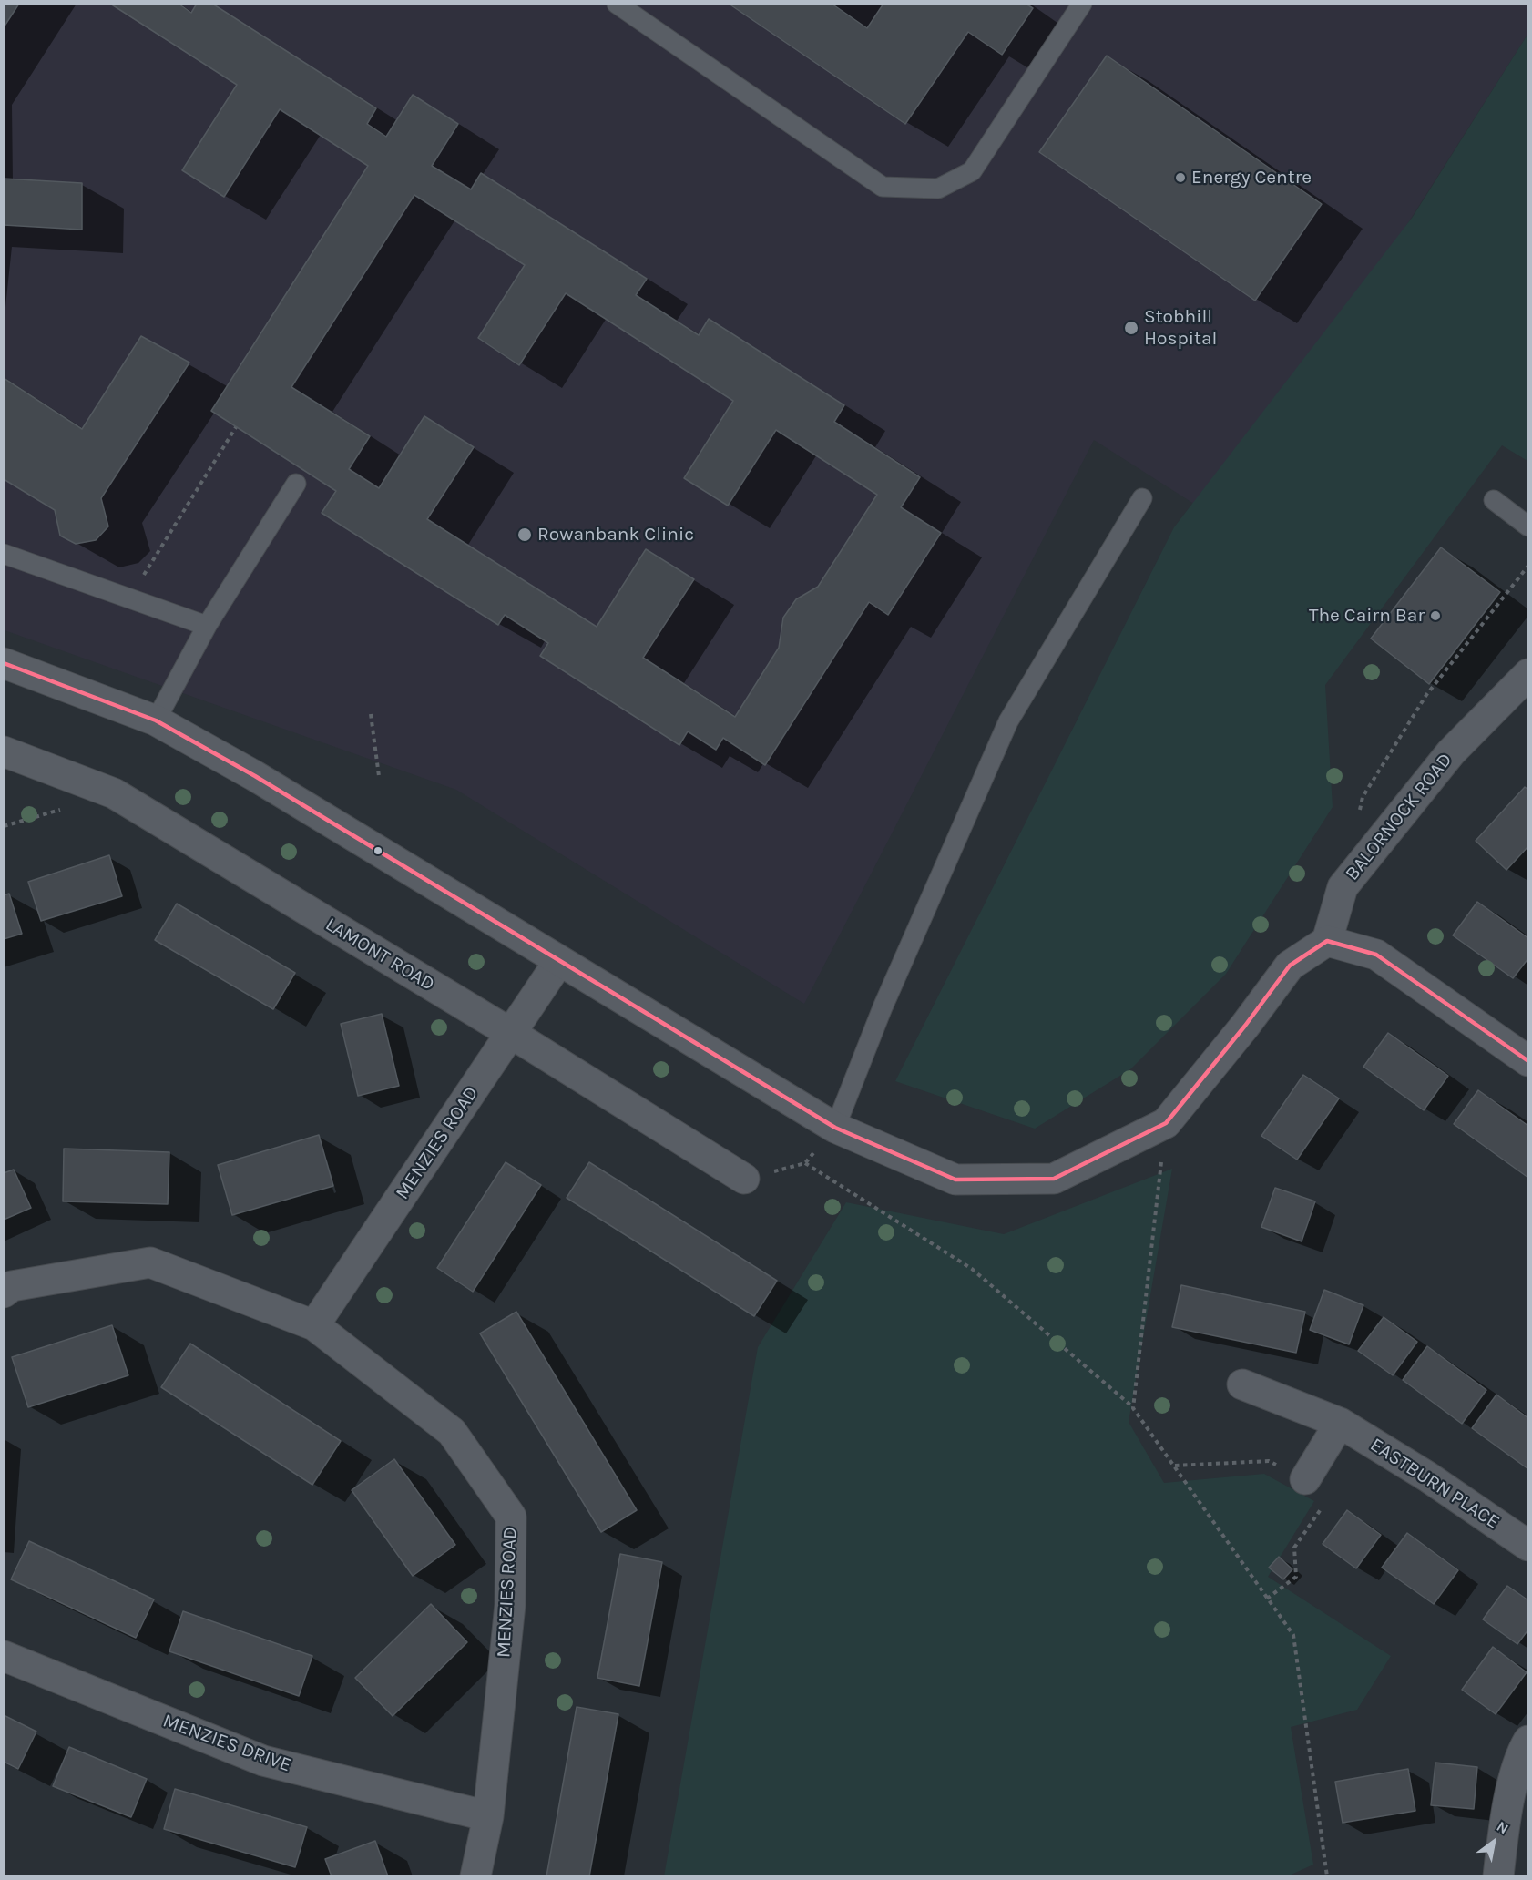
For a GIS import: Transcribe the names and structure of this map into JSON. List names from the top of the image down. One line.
{"streets":{"street":["BALORNOCK ROAD","LAMONT ROAD","MENZIES ROAD","EASTBURN PLACE","MENZIES DRIVE"]},"crossings":[["LAMONT ROAD","MENZIES ROAD"],["MENZIES ROAD","MENZIES DRIVE"]],"places":["Energy Centre","Stobhill Hospital","Rowanbank Clinic","The Cairn Bar"],"north":"top right"}
